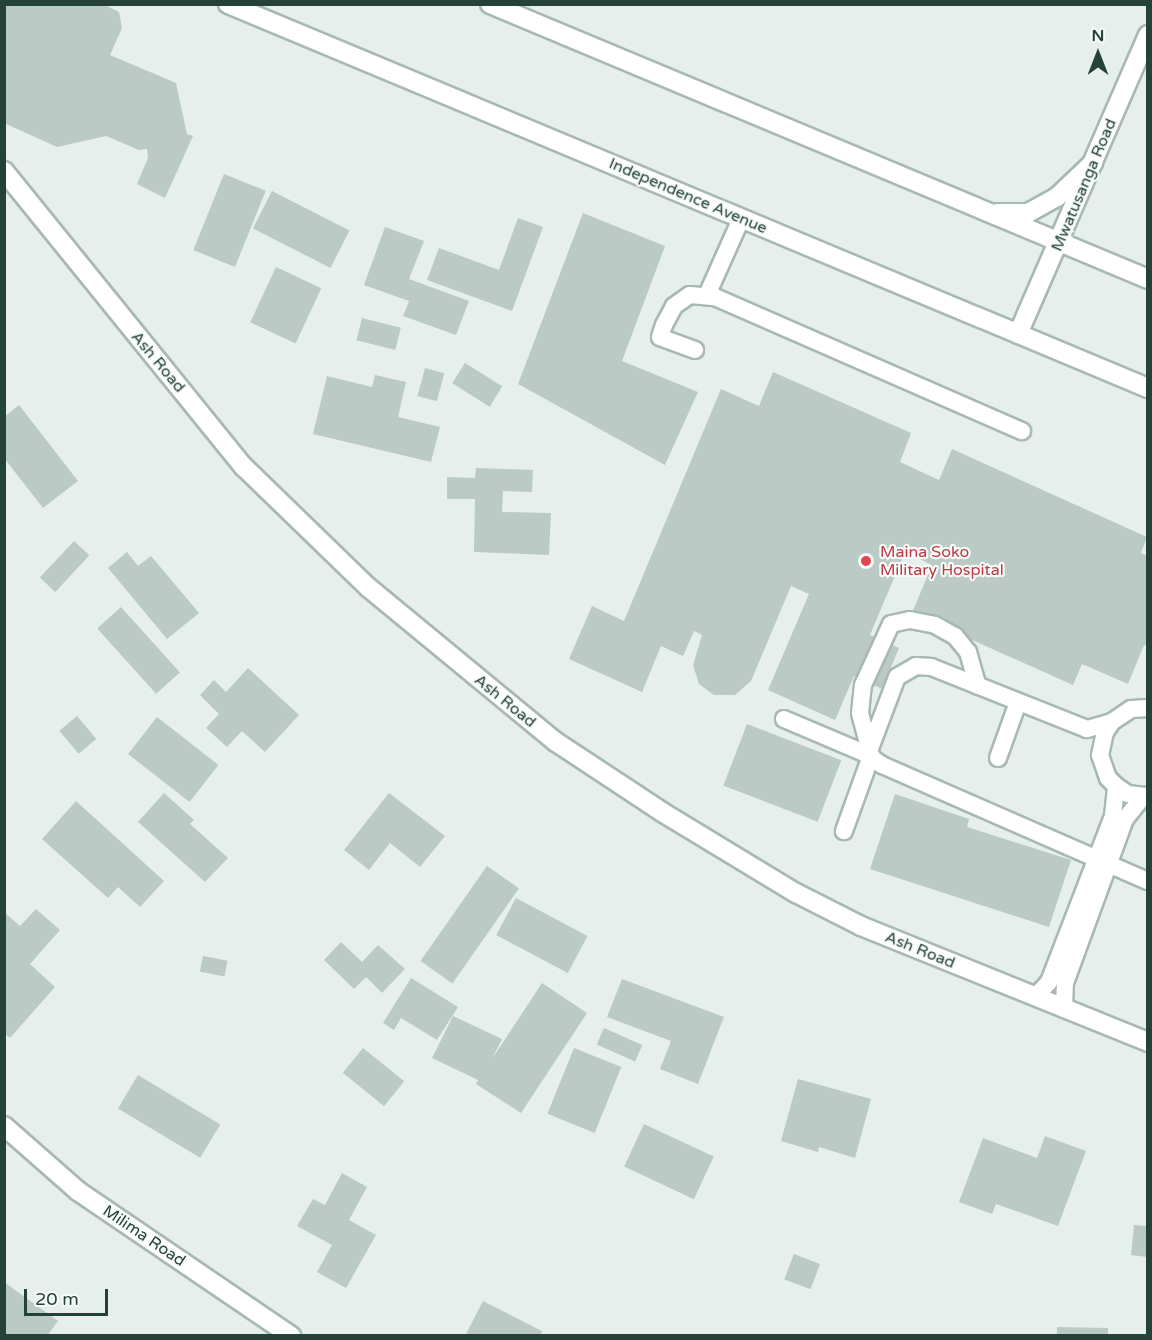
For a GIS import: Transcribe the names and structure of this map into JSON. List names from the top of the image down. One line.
{"streets":{"street":["Mwatusanga Road","Independence Avenue","Ash Road","Milima Road"]},"crossings":[["Mwatusanga Road","Independence Avenue"]],"places":["Maina Soko Military Hospital"],"scale_bar":"20 m","north":"top"}
